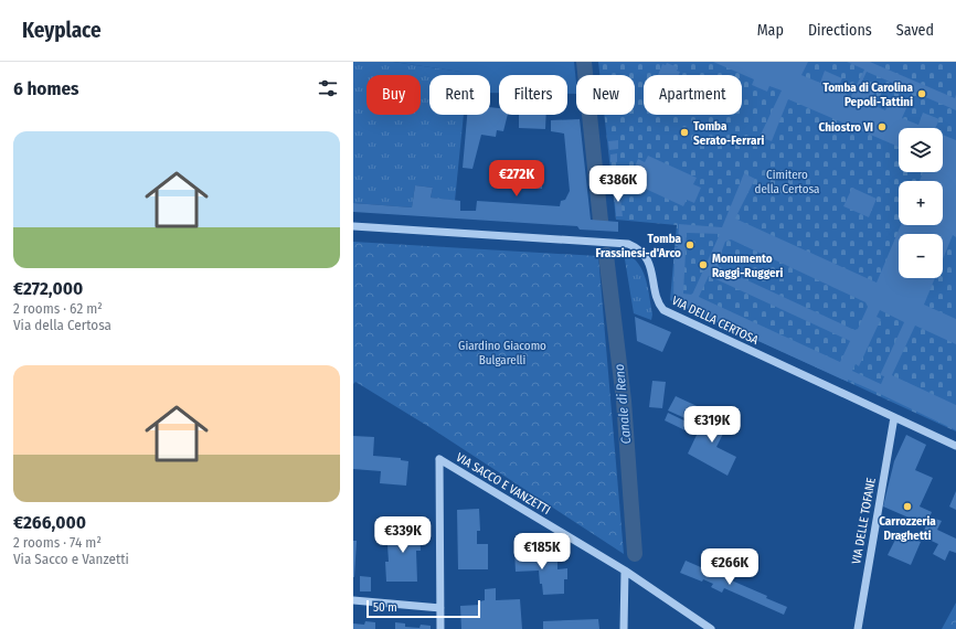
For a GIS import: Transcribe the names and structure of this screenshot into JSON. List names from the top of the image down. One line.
{"streets":{"street":["VIA DELLA CERTOSA","VIA SACCO E VANZETTI","VIA DELLE TOFANE"]},"crossings":[["VIA DELLA CERTOSA","VIA DELLE TOFANE"]],"water":["Canale di Reno"],"parks":["Cimitero della Certosa","Giardino Giacomo Bulgarelli"],"places":["Tomba di Carolina Pepoli-Tattini","Chiostro VI","Tomba Serato-Ferrari","Tomba Frassinesi-d'Arco","Monumento Raggi-Ruggeri","Carrozzeria Draghetti"],"scale_bar":"50 m","page":{"header":"Keyplace","nav":["Map","Directions","Saved"],"heading":"6 homes","chip":["Buy","Rent","Filters","New","Apartment"],"list":[{"name":"€272,000","note":"2 rooms · 62 m² · Via della Certosa"},{"name":"€266,000","note":"2 rooms · 74 m² · Via Sacco e Vanzetti"}],"map_buttons":["+","−"],"price":["€272K","€386K","€319K","€339K","€185K","€266K"],"scale":"50 m"}}
